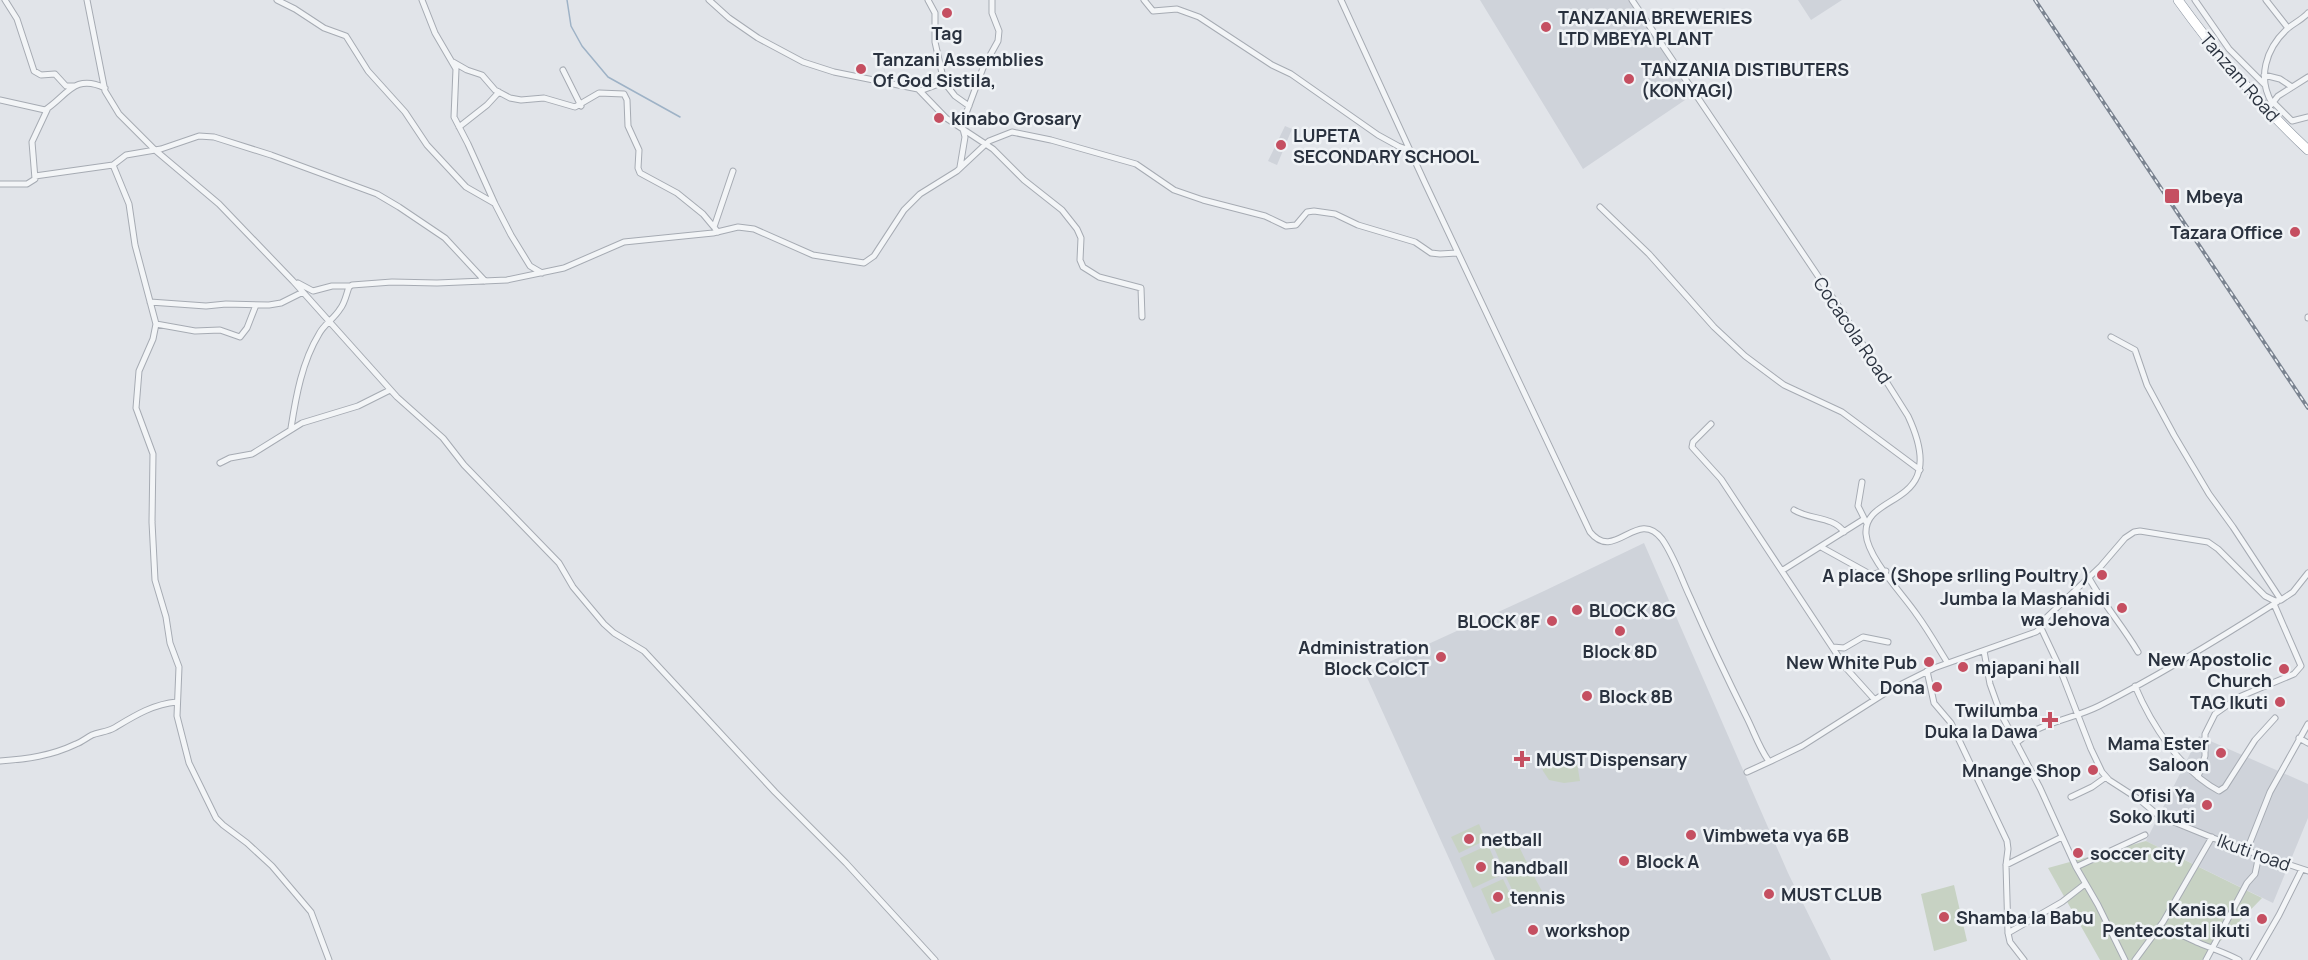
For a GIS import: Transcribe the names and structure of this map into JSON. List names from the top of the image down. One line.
{"streets":{"highway":["Tanzam Road"],"street":["Cocacola Road","Ikuti road"]},"places":{"other":["Tag","TANZANIA BREWERIES LTD MBEYA PLANT","Tanzani Assemblies Of God Sistila,","TANZANIA DISTIBUTERS (KONYAGI)","kinabo Grosary","LUPETA SECONDARY SCHOOL","Tazara Office","A place (Shope srlling Poultry )","Jumba la Mashahidi wa Jehova","BLOCK 8G","BLOCK 8F","Block 8D","Administration Block CoICT","New White Pub","mjapani hall","New Apostolic Church","Dona","Block 8B","TAG Ikuti","Mama Ester Saloon","Mnange Shop","Ofisi Ya Soko Ikuti","Vimbweta vya 6B","netball","soccer city","Block A","handball","MUST CLUB","tennis","Shamba la Babu","Kanisa La Pentecostal ikuti","workshop"],"transit":["Mbeya"],"health":["Twilumba Duka la Dawa","MUST Dispensary"]}}
